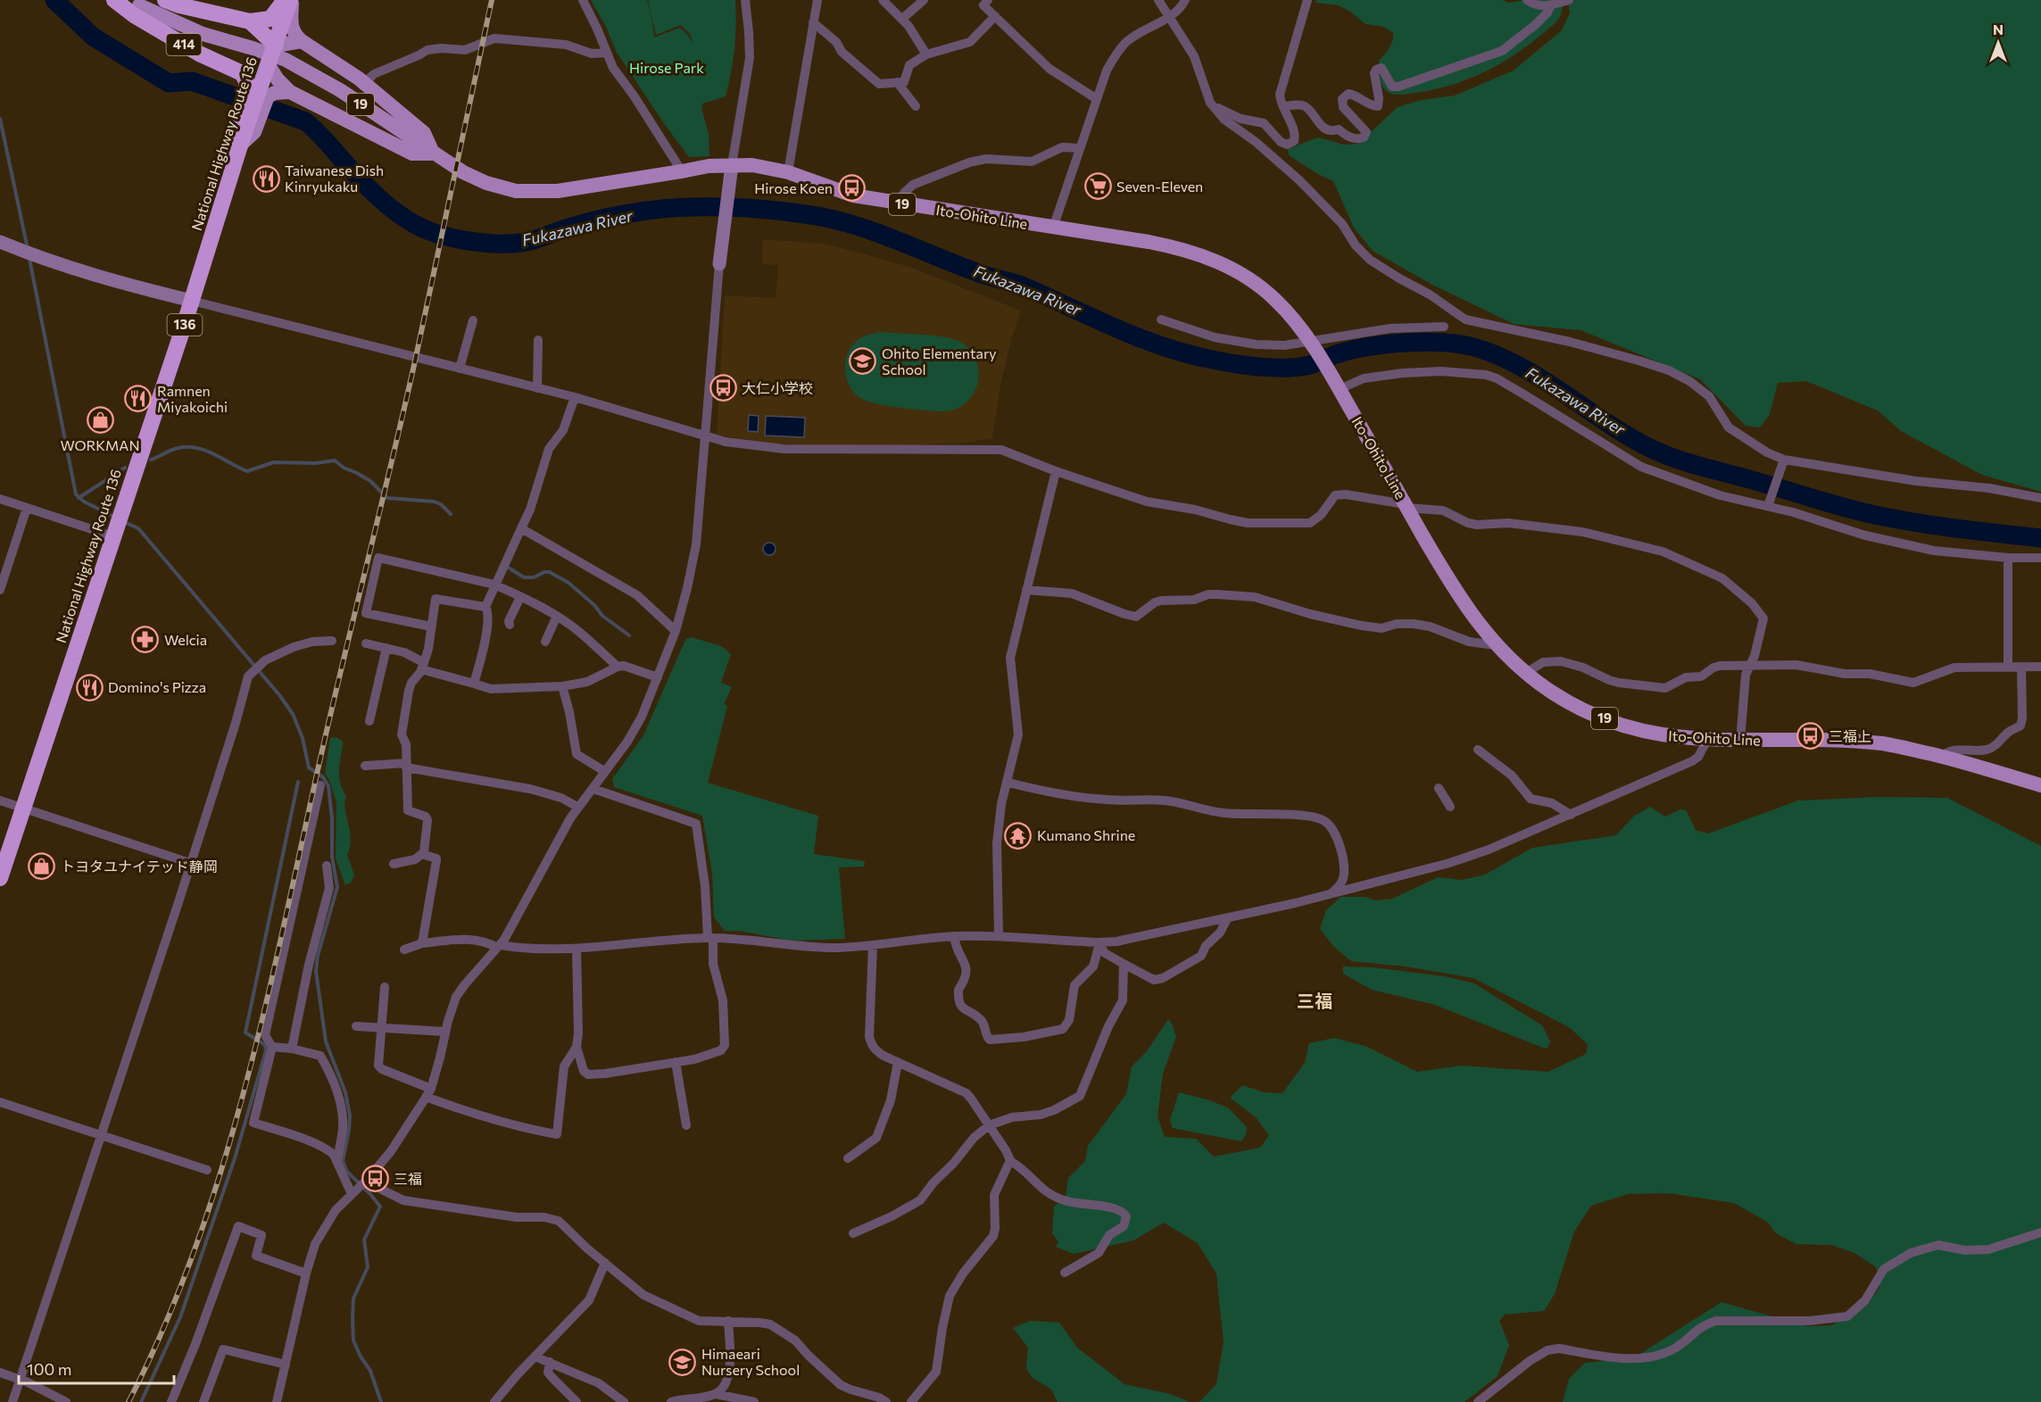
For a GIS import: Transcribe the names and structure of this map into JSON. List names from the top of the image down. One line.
{"streets":{"highway":["414","National Highway Route 136","136"],"main road":["19","Ito-Ohito Line"]},"crossings":[["414","National Highway Route 136"],["19","Ito-Ohito Line"]],"districts":["三福"],"water":["Fukazawa River"],"parks":["Hirose Park"],"places":{"restaurant":["Taiwanese Dish Kinryukaku","Ramnen Miyakoichi","Domino's Pizza"],"supermarket":["Seven-Eleven"],"bus stop":["Hirose Koen","大仁小学校","三福上","三福"],"school or university":["Ohito Elementary School","Himaeari Nursery School"],"shop":["WORKMAN","トヨタユナイテッド静岡"],"pharmacy":["Welcia"],"temple":["Kumano Shrine"]},"scale_bar":"100 m","north":"top"}
